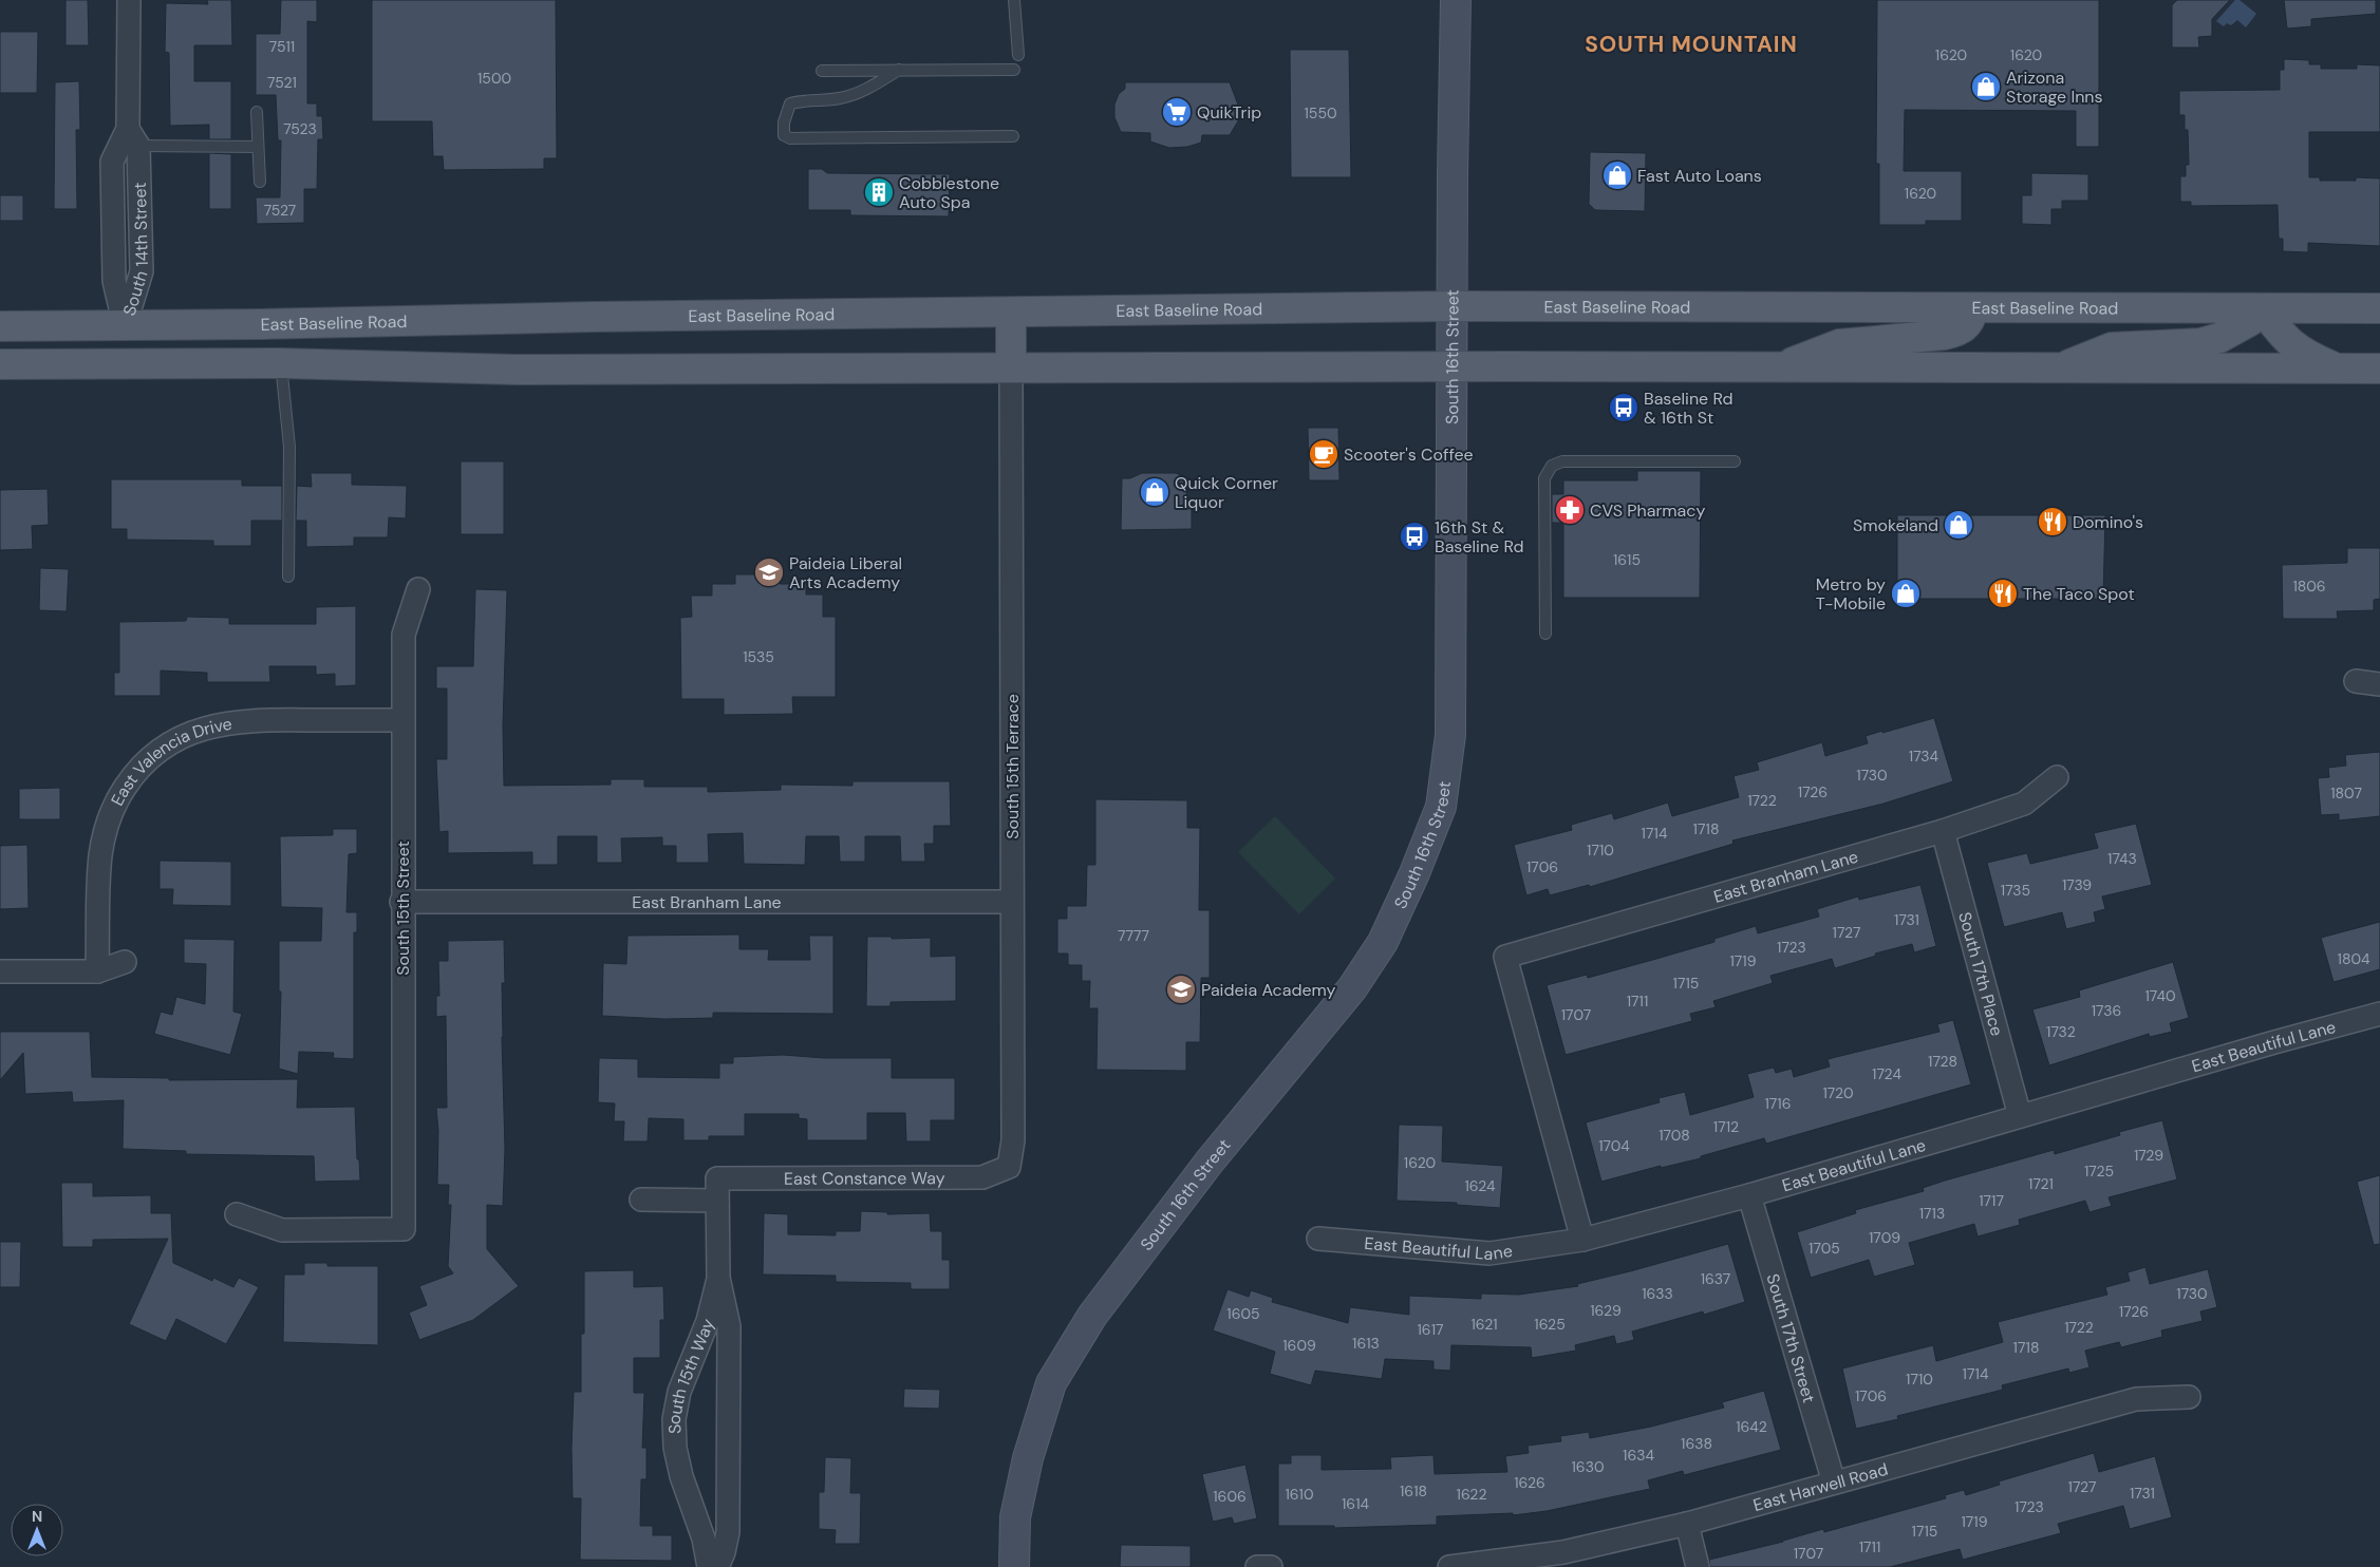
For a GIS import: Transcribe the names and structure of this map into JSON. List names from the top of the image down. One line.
{"streets":{"main road":["East Baseline Road","South 16th Street"],"street":["South 14th Street","East Valencia Drive","South 15th Terrace","East Branham Lane","South 15th Street","South 17th Place","East Beautiful Lane","East Constance Way","South 17th Street","South 15th Way","East Harwell Road"]},"crossings":[["South 14th Street","East Baseline Road"],["East Baseline Road","South 16th Street"],["East Valencia Drive","South 15th Street"],["South 15th Terrace","East Branham Lane"],["South 15th Terrace","East Constance Way"],["East Branham Lane","South 15th Street"],["East Branham Lane","South 17th Place"],["East Branham Lane","East Beautiful Lane"],["South 17th Place","East Beautiful Lane"],["East Beautiful Lane","South 17th Street"],["East Constance Way","South 15th Way"],["South 17th Street","East Harwell Road"]],"districts":["SOUTH MOUNTAIN"],"places":{"shop":["Arizona Storage Inns","Fast Auto Loans","Quick Corner Liquor","Smokeland","Metro by T-Mobile"],"supermarket":["QuikTrip"],"building":["Cobblestone Auto Spa"],"bus stop":["Baseline Rd & 16th St","16th St & Baseline Rd"],"cafe":["Scooter's Coffee"],"pharmacy":["CVS Pharmacy"],"restaurant":["Domino's","The Taco Spot"],"school or university":["Paideia Liberal Arts Academy","Paideia Academy"]},"house_numbers":["7511","1620","1620","1500","7521","1550","7523","1620","7527","1615","1806","1535","1734","1730","1726","1807","1722","1718","1714","1710","1743","1706","1739","1735","1731","1727","7777","1723","1804","1719","1715","1740","1711","1736","1707","1732","1728","1724","1720","1716","1712","1708","1704","1729","1620","1725","1721","1624","1717","1713","1709","1705","1637","1633","1730","1629","1726","1605","1621","1625","1722","1617","1613","1609","1718","1714","1710","1706","1642","1638","1634","1630","1626","1727","1618","1731","1610","1622","1606","1614","1723","1719","1715","1711","1707"],"north":"top"}
